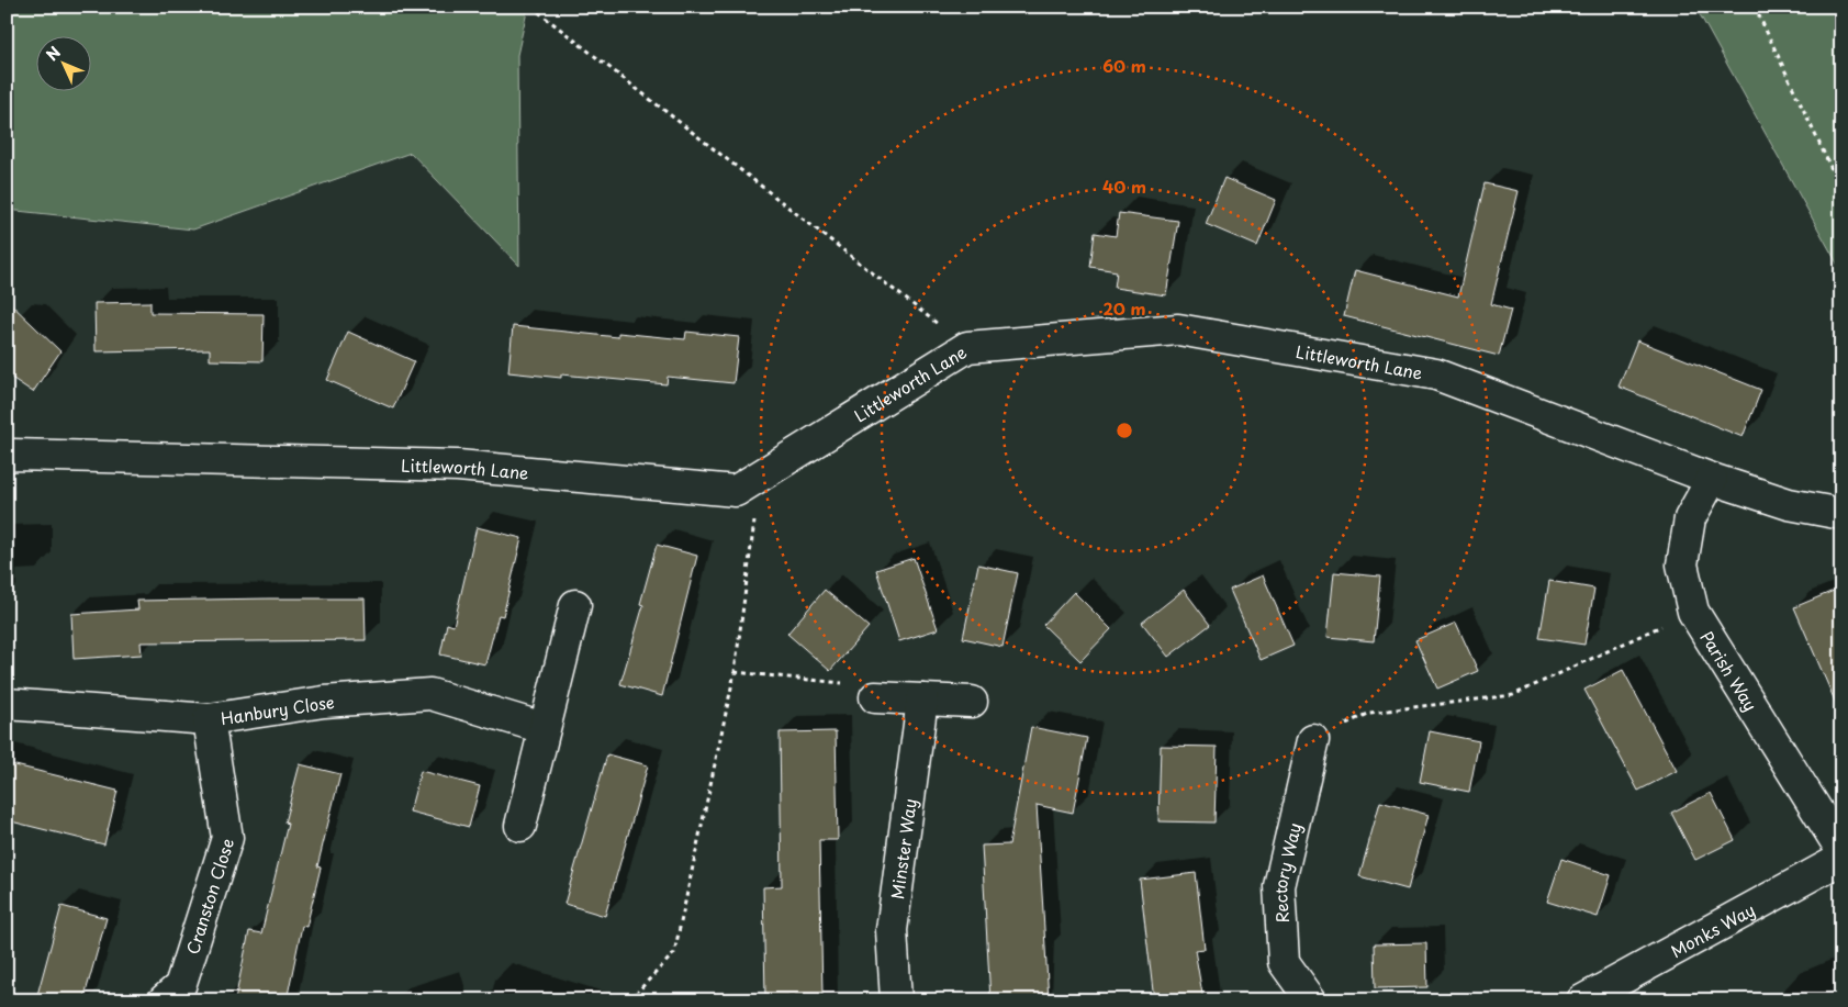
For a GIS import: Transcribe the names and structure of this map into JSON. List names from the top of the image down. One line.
{"streets":{"street":["Littleworth Lane","Parish Way","Hanbury Close","Minster Way","Rectory Way","Cranston Close","Monks Way"]},"crossings":[["Littleworth Lane","Parish Way"],["Hanbury Close","Cranston Close"]],"north":"top left","rings":["60 m","40 m","20 m"]}
